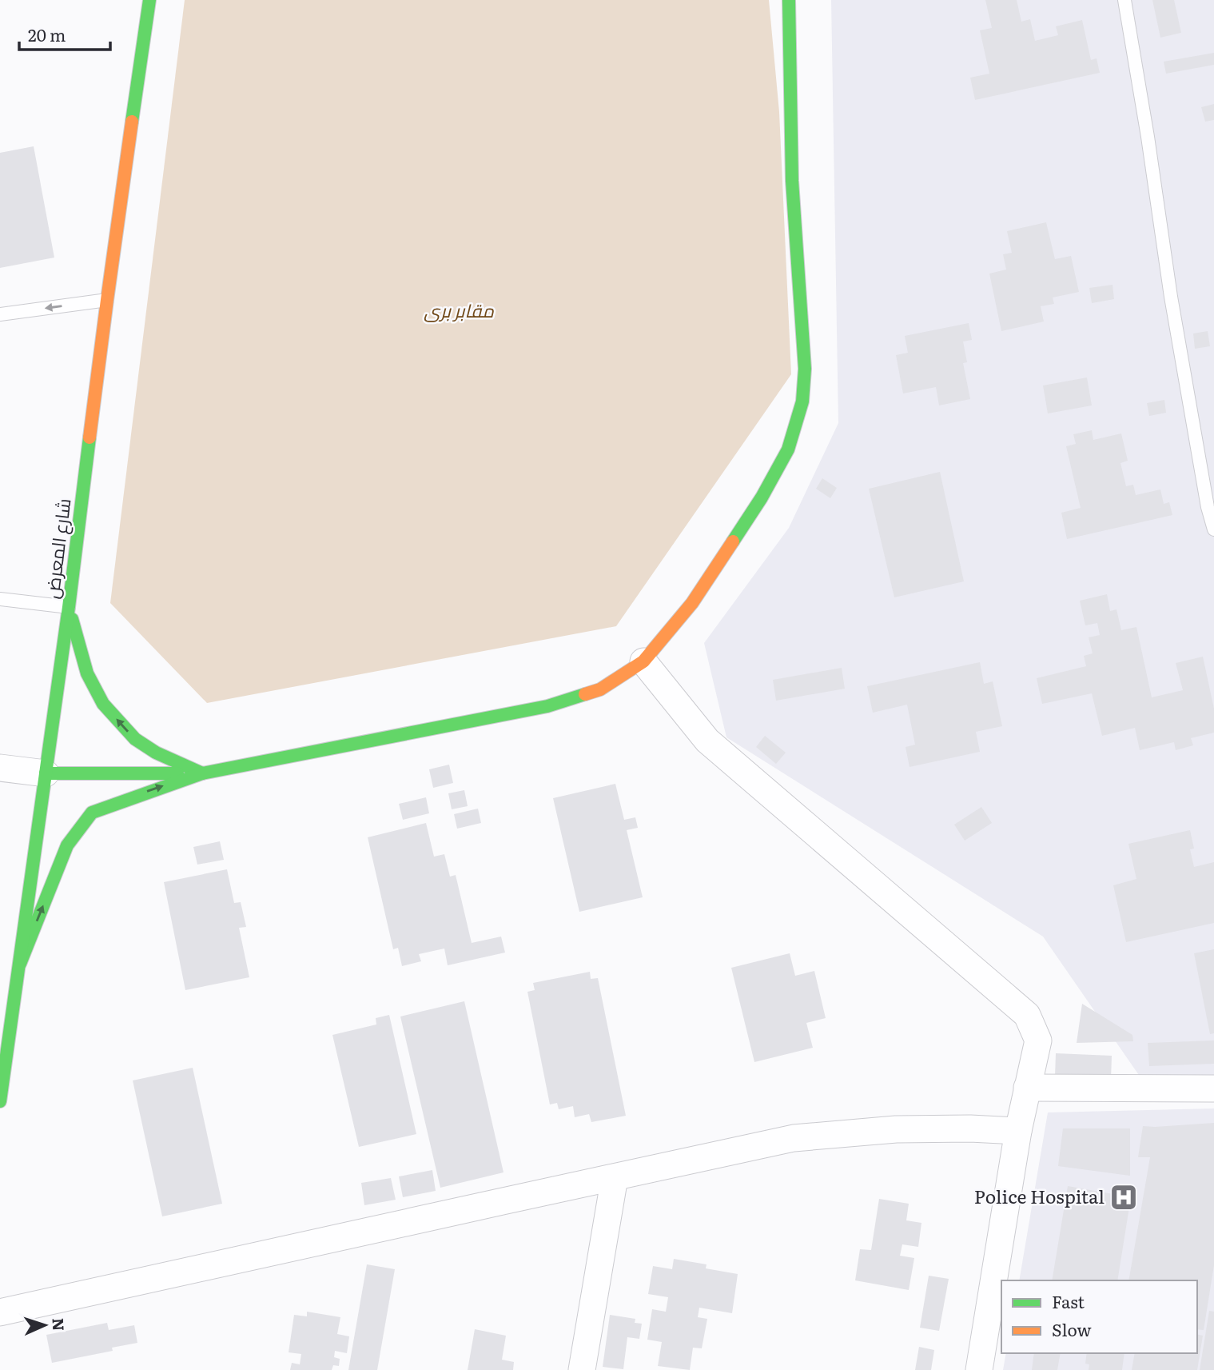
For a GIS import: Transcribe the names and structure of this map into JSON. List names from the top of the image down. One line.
{"streets":{"main road":["شارع المعرض"]},"parks":["مقابر برى"],"places":{"hospital":["Police Hospital"]},"legend":["Fast","Slow"],"scale_bar":"20 m","north":"right"}
